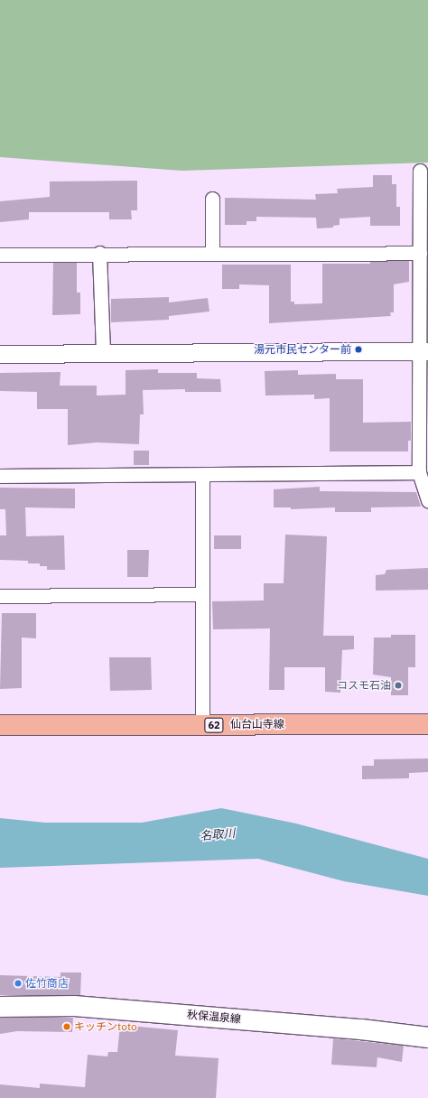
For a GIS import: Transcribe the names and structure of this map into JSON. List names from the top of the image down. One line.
{"streets":{"main road":["仙台山寺線","62","秋保温泉線"]},"water":["名取川"],"places":["湯元市民センター前","コスモ石油","佐竹商店","キッチンtoto"]}
